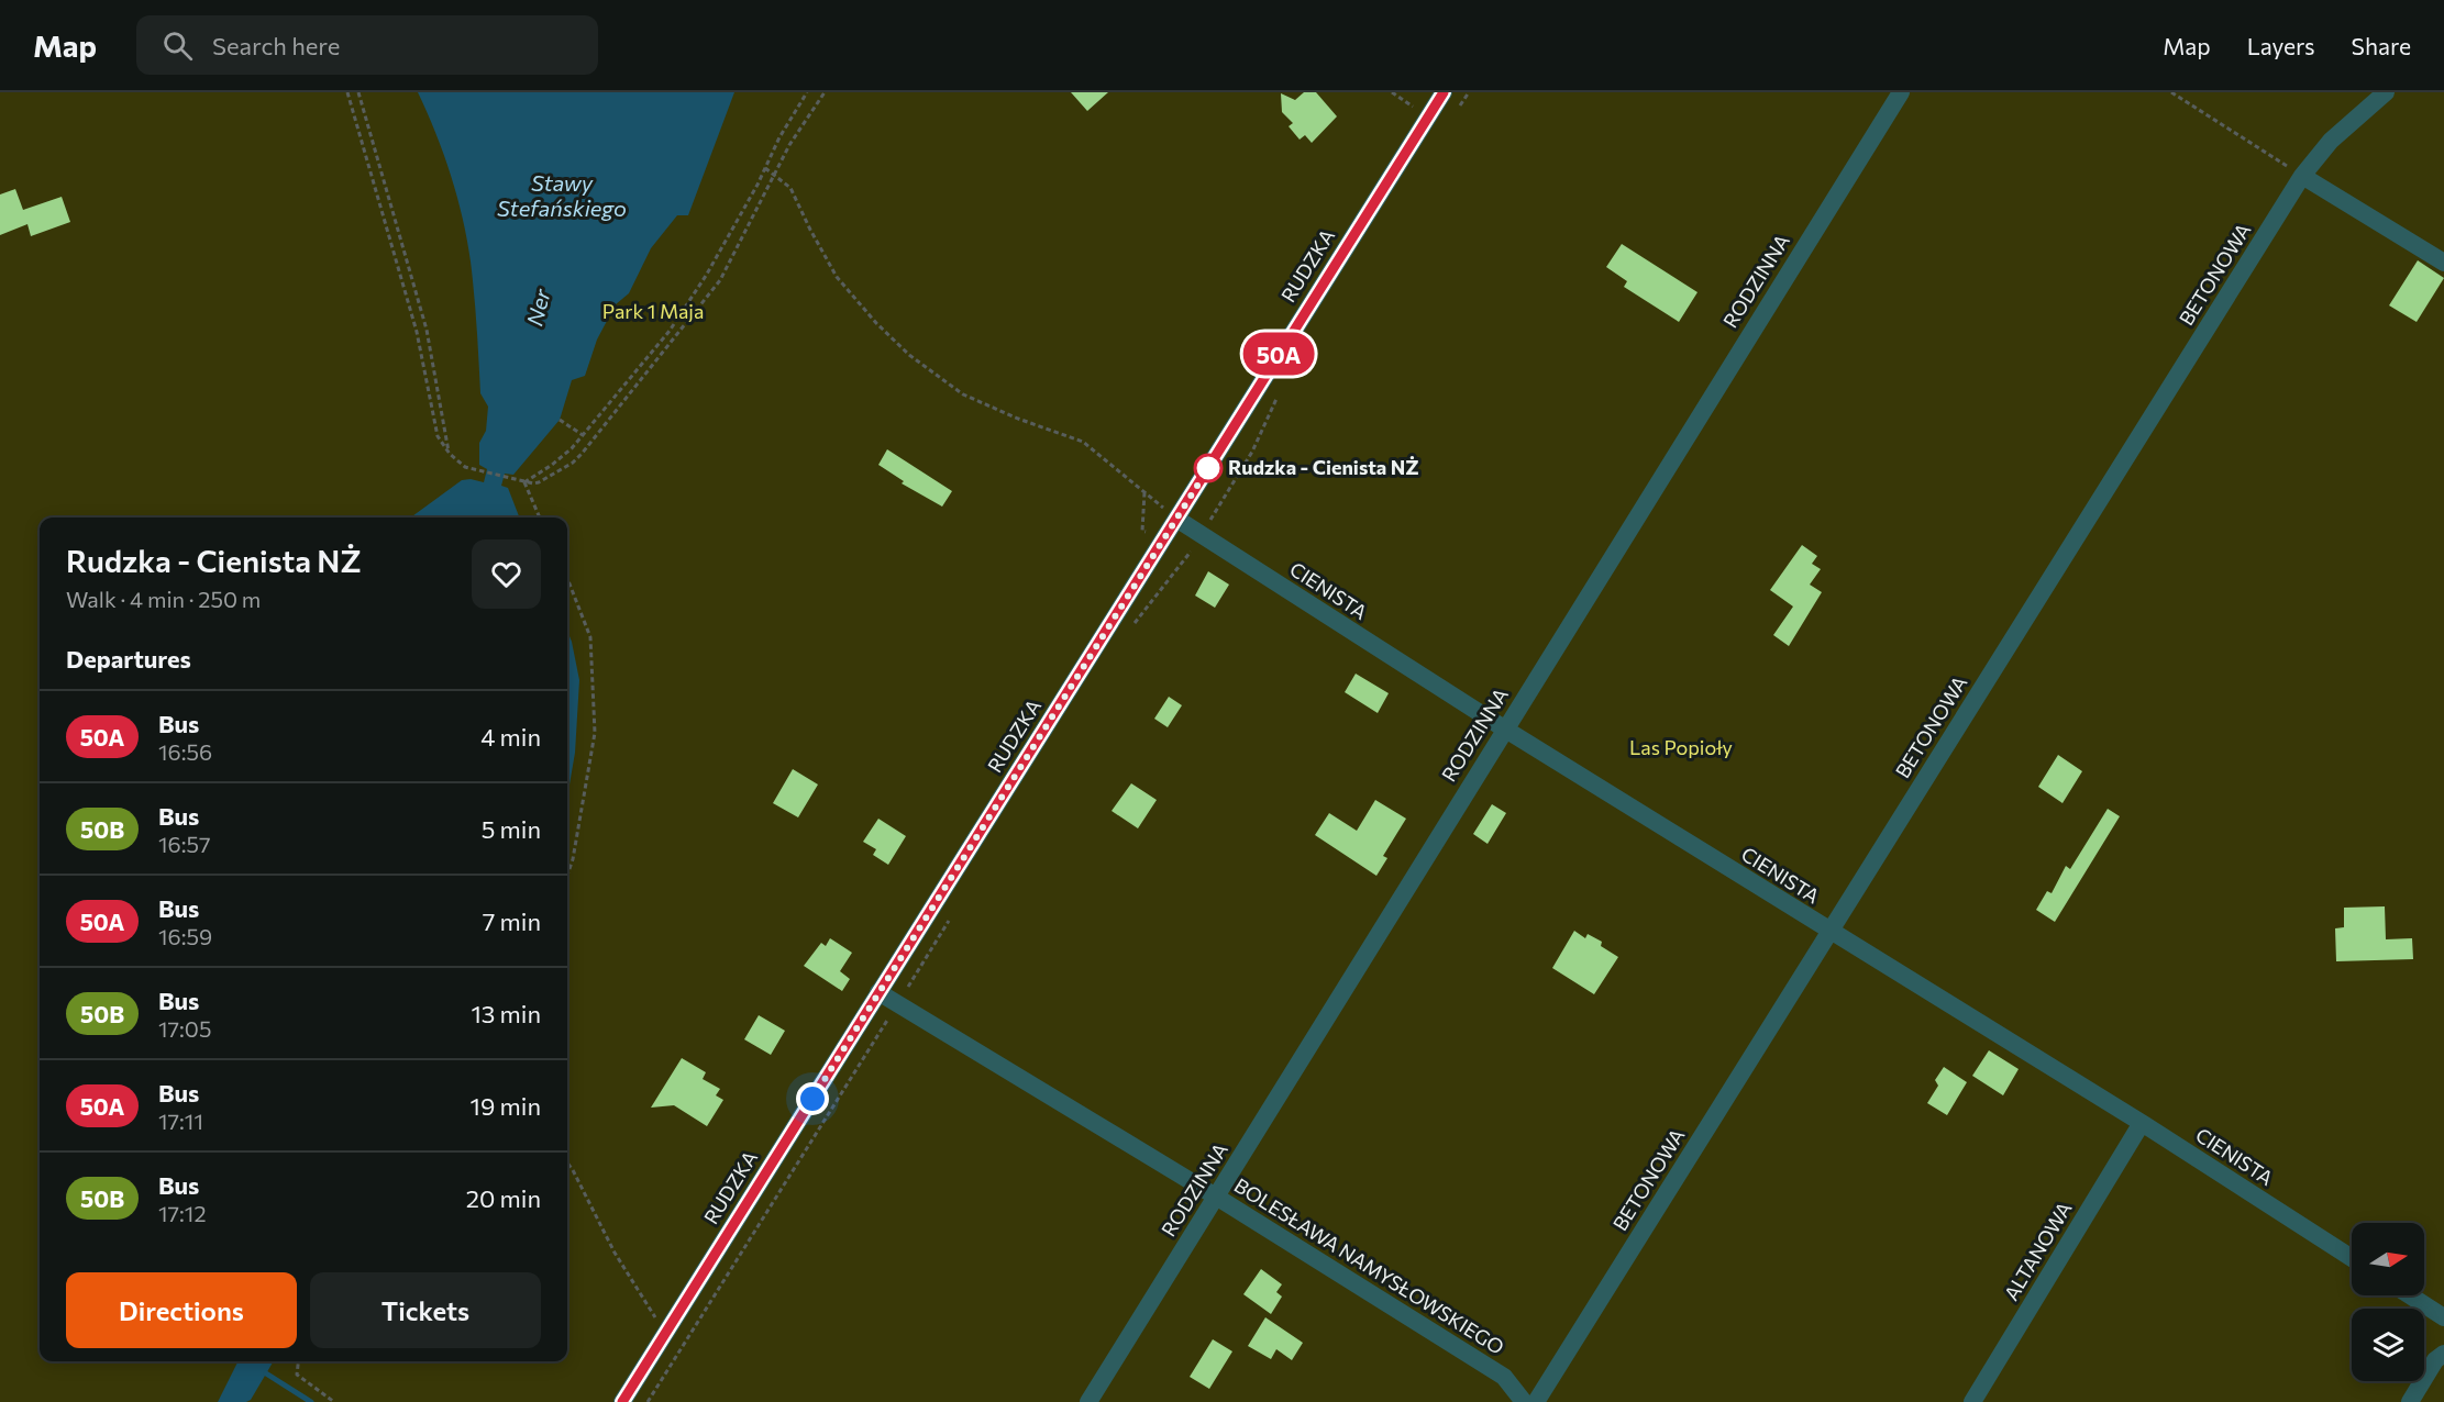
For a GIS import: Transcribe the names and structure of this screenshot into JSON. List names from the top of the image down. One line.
{"streets":{"street":["RUDZKA","BETONOWA","RODZINNA","CIENISTA","ALTANOWA","BOLESŁAWA NAMYSŁOWSKIEGO"]},"crossings":[["RUDZKA","CIENISTA"],["RUDZKA","BOLESŁAWA NAMYSŁOWSKIEGO"],["BETONOWA","CIENISTA"],["RODZINNA","CIENISTA"],["RODZINNA","BOLESŁAWA NAMYSŁOWSKIEGO"],["CIENISTA","ALTANOWA"]],"water":["Stawy Stefańskiego","Ner"],"parks":["Park 1 Maja","Las Popioły"],"places":["Rudzka - Cienista NŻ"],"lines":["bus line 50A"],"north":"right","page":{"header":"Map","search":"Search here","nav":["Map","Layers","Share"],"on_map":"50A","heading":[["Rudzka - Cienista NŻ","Walk · 4 min · 250 m"],"Departures"],"list":[{"mark":"50A","name":"Bus","note":"16:56","value":"4 min"},{"mark":"50B","name":"Bus","note":"16:57","value":"5 min"},{"mark":"50A","name":"Bus","note":"16:59","value":"7 min"},{"mark":"50B","name":"Bus","note":"17:05","value":"13 min"},{"mark":"50A","name":"Bus","note":"17:11","value":"19 min"},{"mark":"50B","name":"Bus","note":"17:12","value":"20 min"}],"buttons":["Directions","Tickets"]}}
